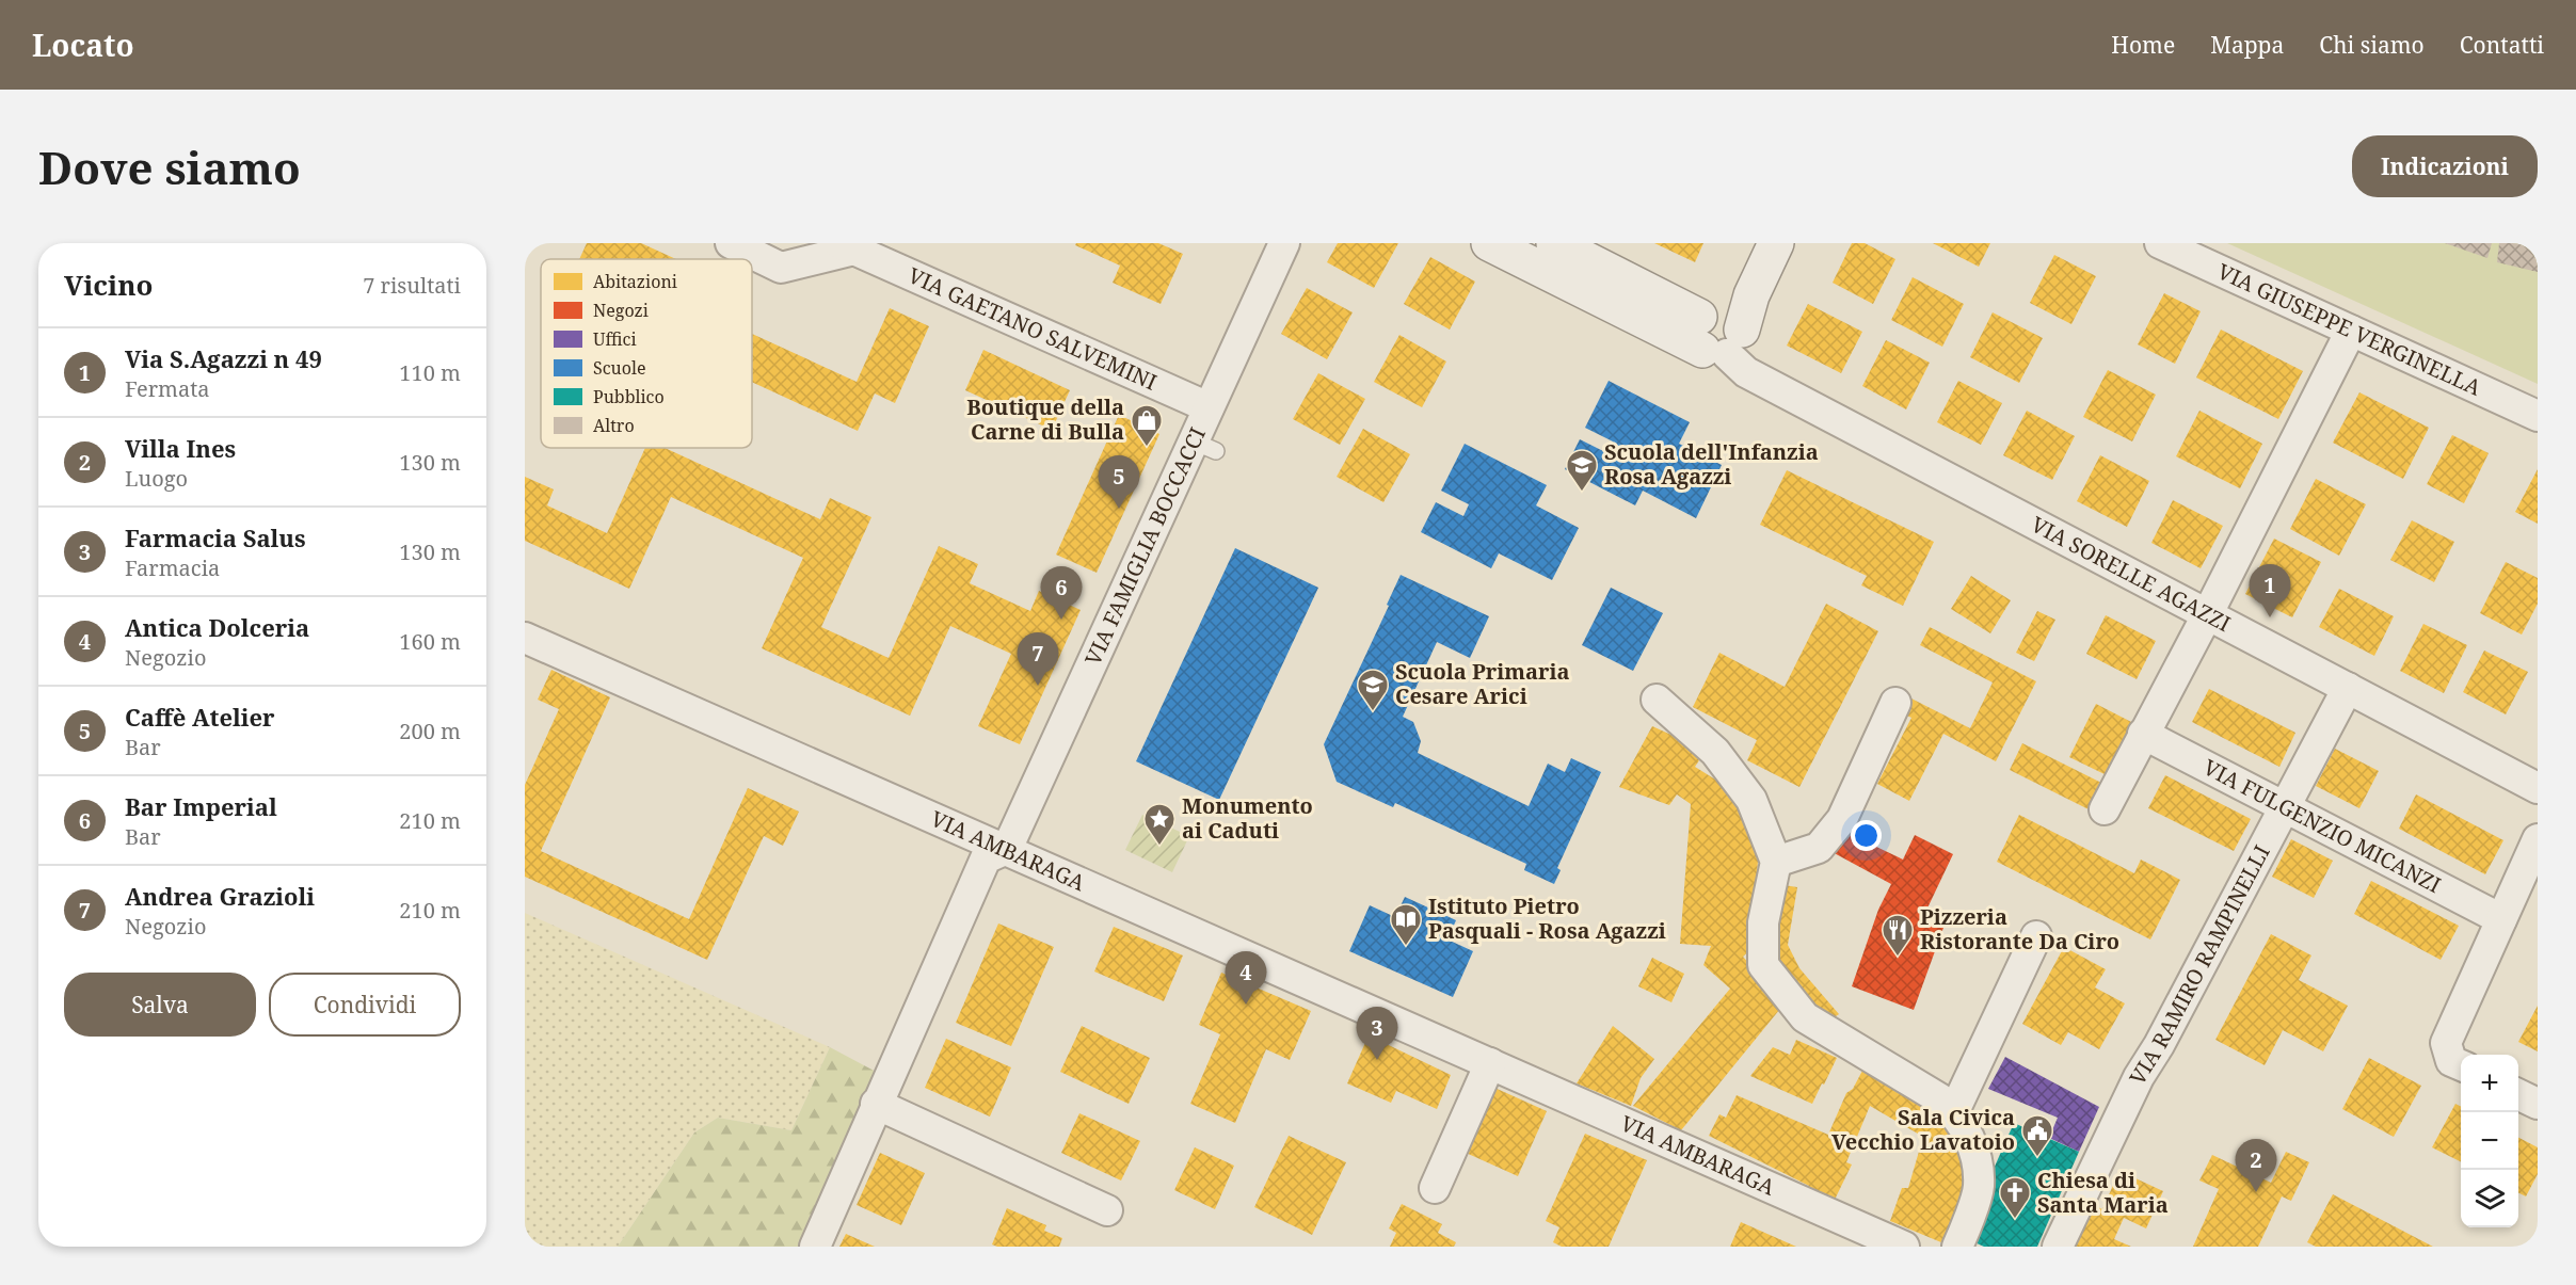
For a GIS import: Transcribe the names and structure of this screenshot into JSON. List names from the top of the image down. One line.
{"streets":{"street":["VIA GAETANO SALVEMINI","VIA GIUSEPPE VERGINELLA","VIA FAMIGLIA BOCCACCI","VIA SORELLE AGAZZI","VIA FULGENZIO MICANZI","VIA AMBARAGA","VIA RAMIRO RAMPINELLI"]},"crossings":[["VIA GAETANO SALVEMINI","VIA FAMIGLIA BOCCACCI"],["VIA FAMIGLIA BOCCACCI","VIA AMBARAGA"],["VIA SORELLE AGAZZI","VIA RAMIRO RAMPINELLI"],["VIA FULGENZIO MICANZI","VIA RAMIRO RAMPINELLI"]],"places":{"shop":["Boutique della Carne di Bulla"],"school or university":["Scuola dell'Infanzia Rosa Agazzi","Scuola Primaria Cesare Arici"],"place":["Monumento ai Caduti"],"library":["Istituto Pietro Pasquali - Rosa Agazzi"],"restaurant":["Pizzeria Ristorante Da Ciro"],"public building":["Sala Civica Vecchio Lavatoio"],"church":["Chiesa di Santa Maria"]},"legend":["Abitazioni","Negozi","Uffici","Scuole","Pubblico","Altro"],"page":{"header":"Locato","nav":["Home","Mappa","Chi siamo","Contatti"],"buttons":["Indicazioni",["Salva","Condividi"]],"title":"Dove siamo","heading":["Vicino","7 risultati"],"list":[{"mark":"1","name":"Via S.Agazzi n 49","note":"Fermata","value":"110 m"},{"mark":"2","name":"Villa Ines","note":"Luogo","value":"130 m"},{"mark":"3","name":"Farmacia Salus","note":"Farmacia","value":"130 m"},{"mark":"4","name":"Antica Dolceria","note":"Negozio","value":"160 m"},{"mark":"5","name":"Caffè Atelier","note":"Bar","value":"200 m"},{"mark":"6","name":"Bar Imperial","note":"Bar","value":"210 m"},{"mark":"7","name":"Andrea Grazioli","note":"Negozio","value":"210 m"}],"pins":["5","1","6","7","4","3","2"],"map_buttons":["+","−"]}}
